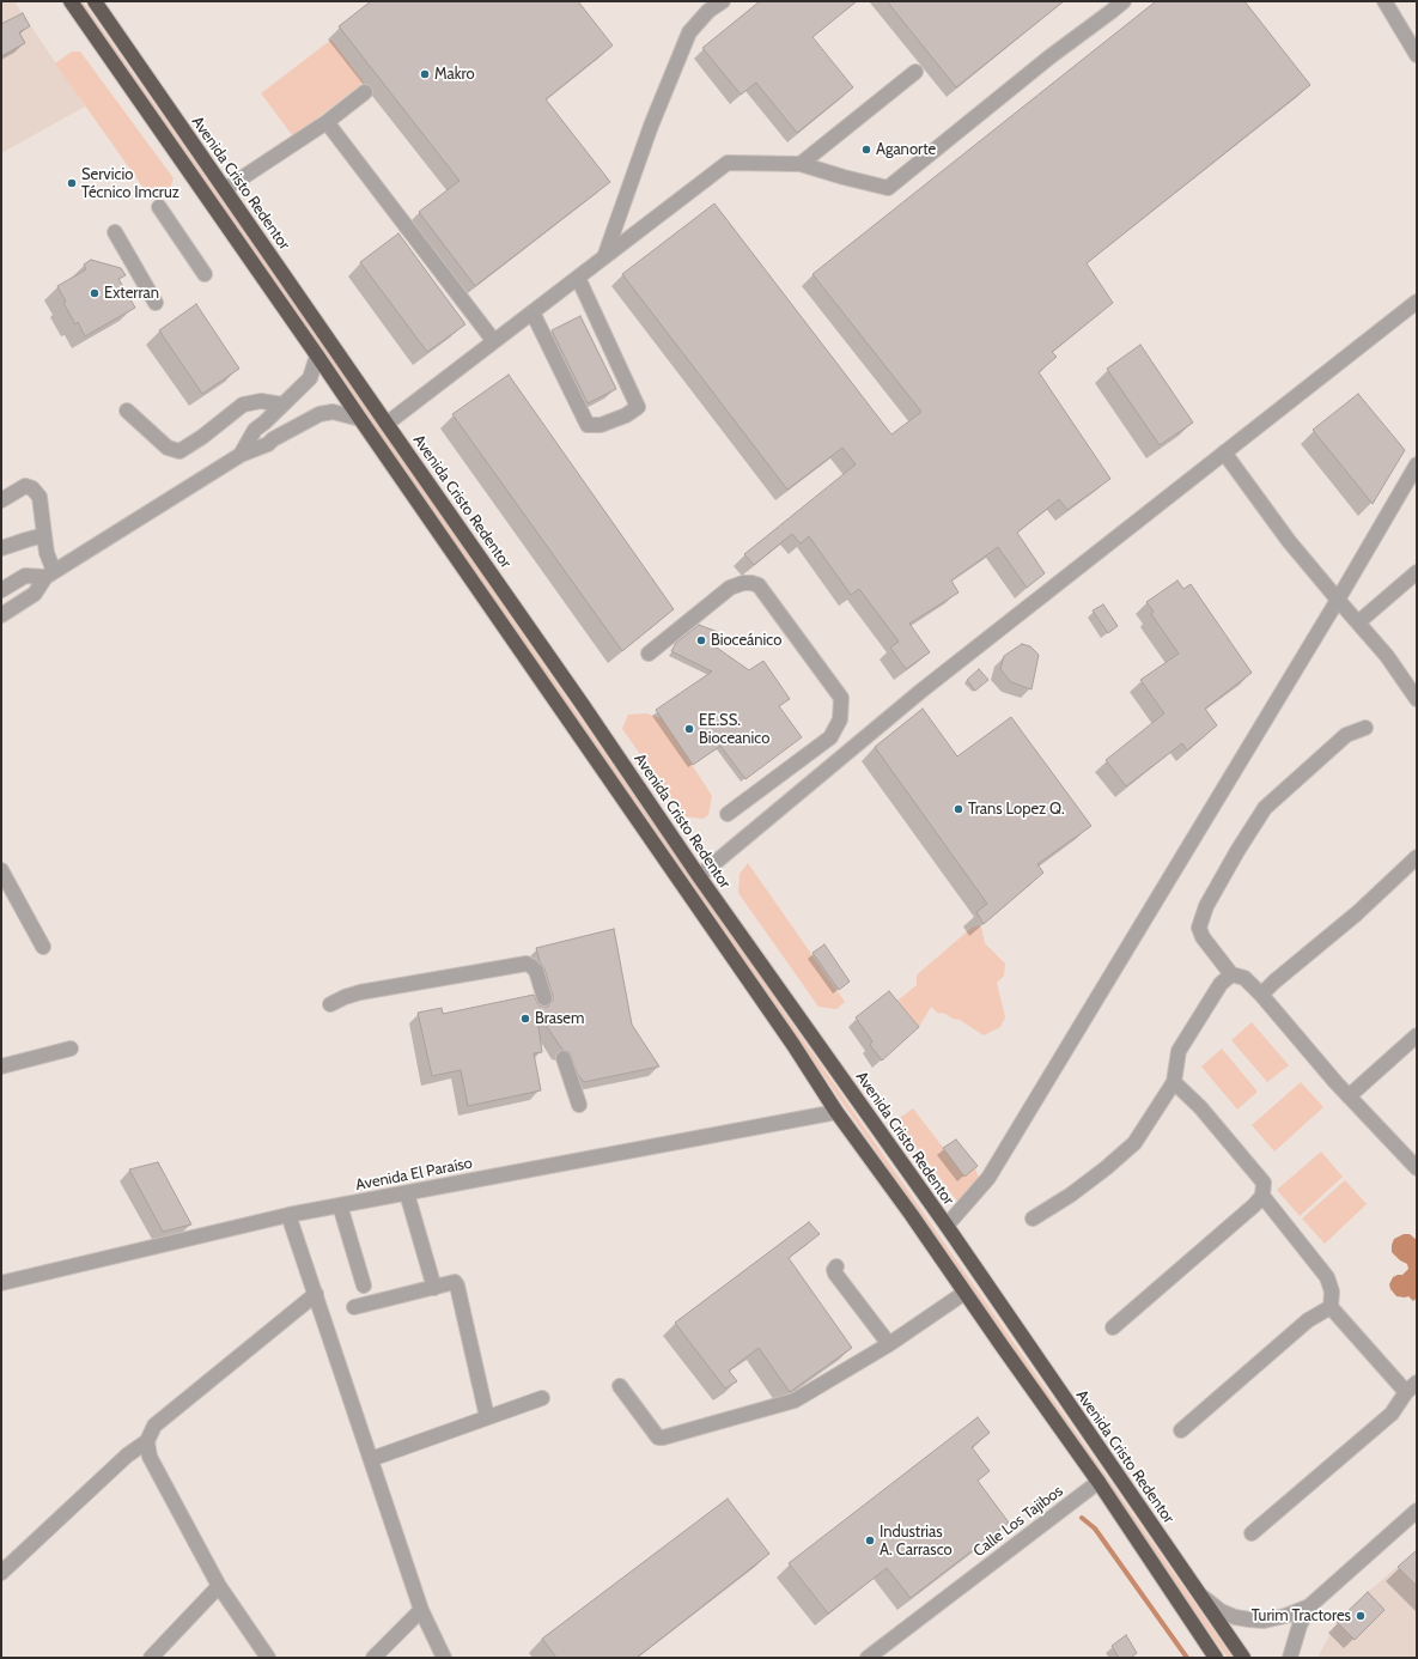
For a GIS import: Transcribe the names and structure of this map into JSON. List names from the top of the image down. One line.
{"streets":{"highway":["Avenida Cristo Redentor"],"street":["Avenida El Paraíso","Calle Los Tajibos"]},"places":["Makro","Aganorte","Servicio Técnico Imcruz","Exterran","Bioceánico","EE.SS. Bioceanico","Trans Lopez Q.","Brasem","Industrias A. Carrasco","Turim Tractores"]}
